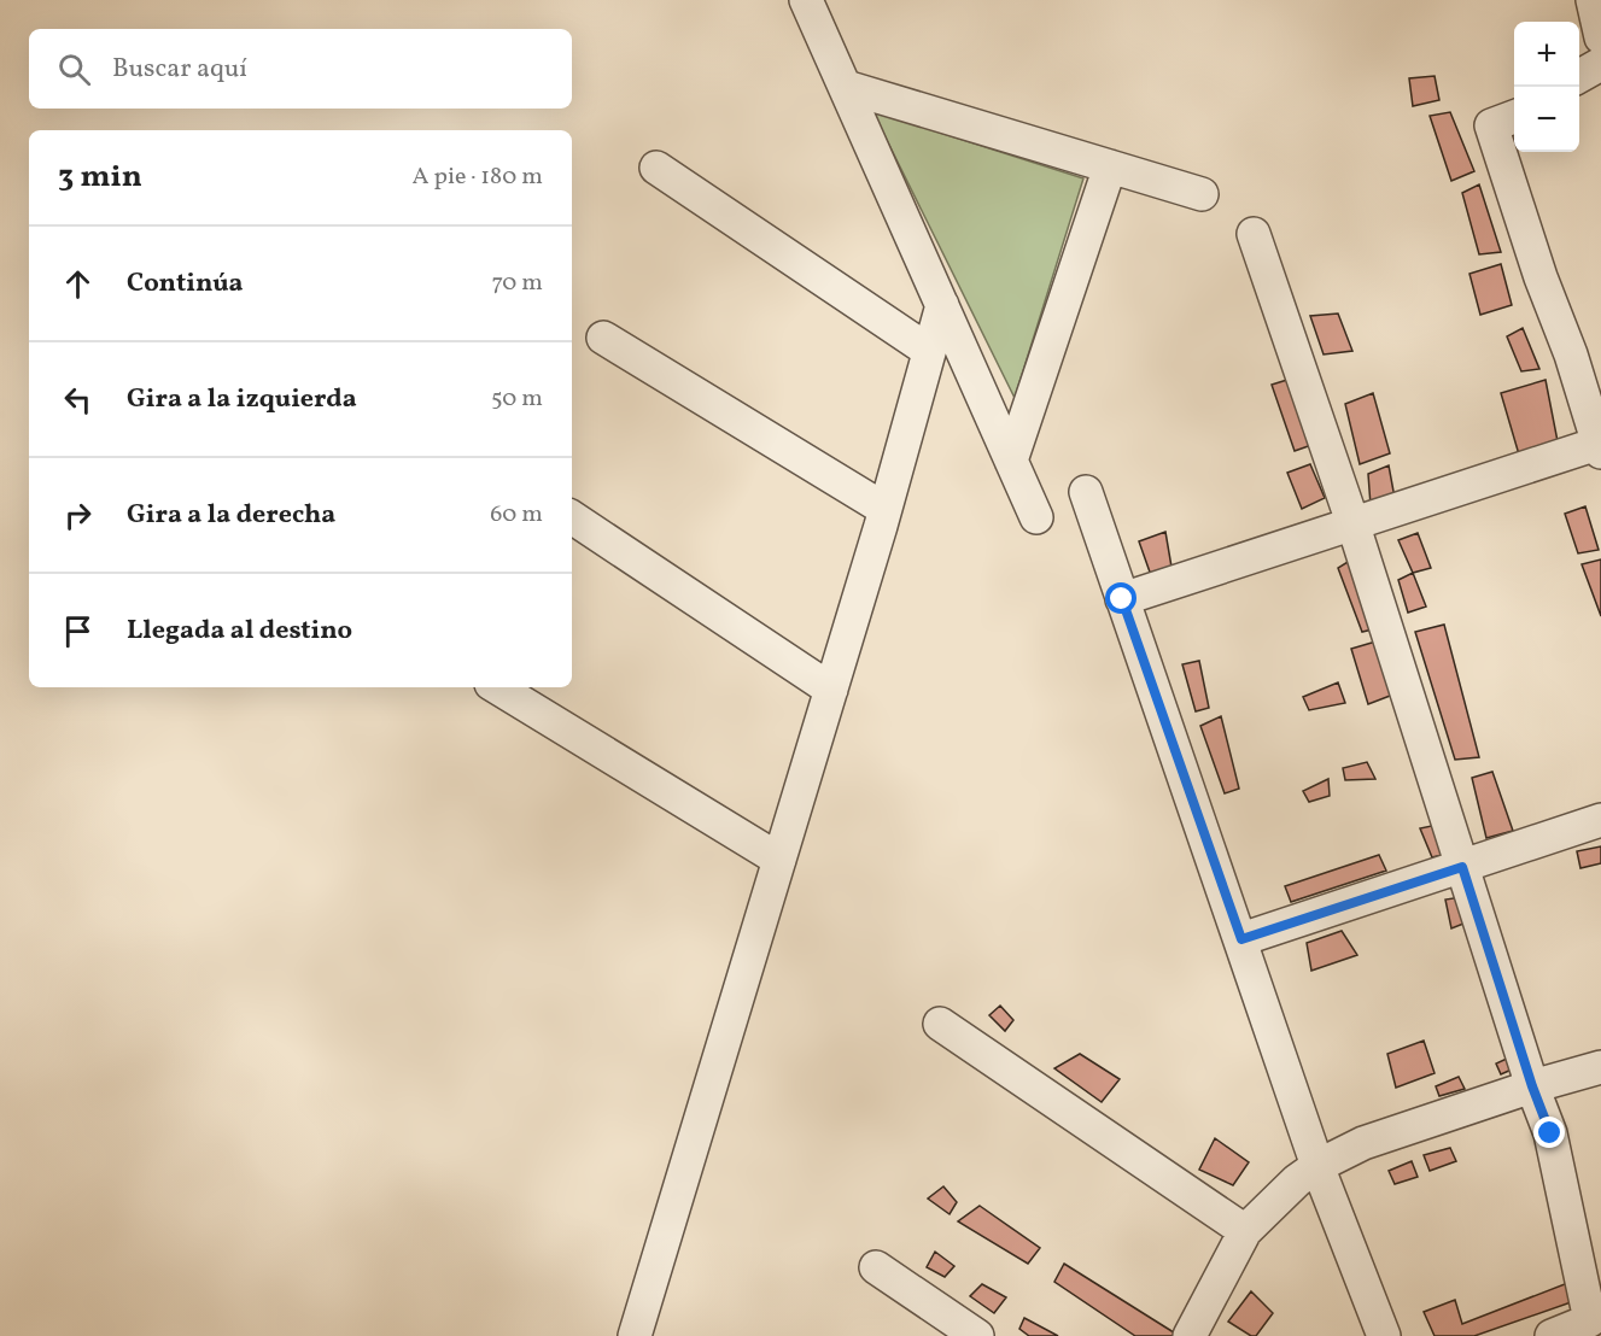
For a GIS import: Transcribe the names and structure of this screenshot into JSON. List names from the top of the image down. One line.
{"page":{"map_buttons":["+","−"],"search":"Buscar aquí","heading":["3 min","A pie · 180 m"],"list":[["Continúa","70 m"],["Gira a la izquierda","50 m"],["Gira a la derecha","60 m"],"Llegada al destino"]}}
